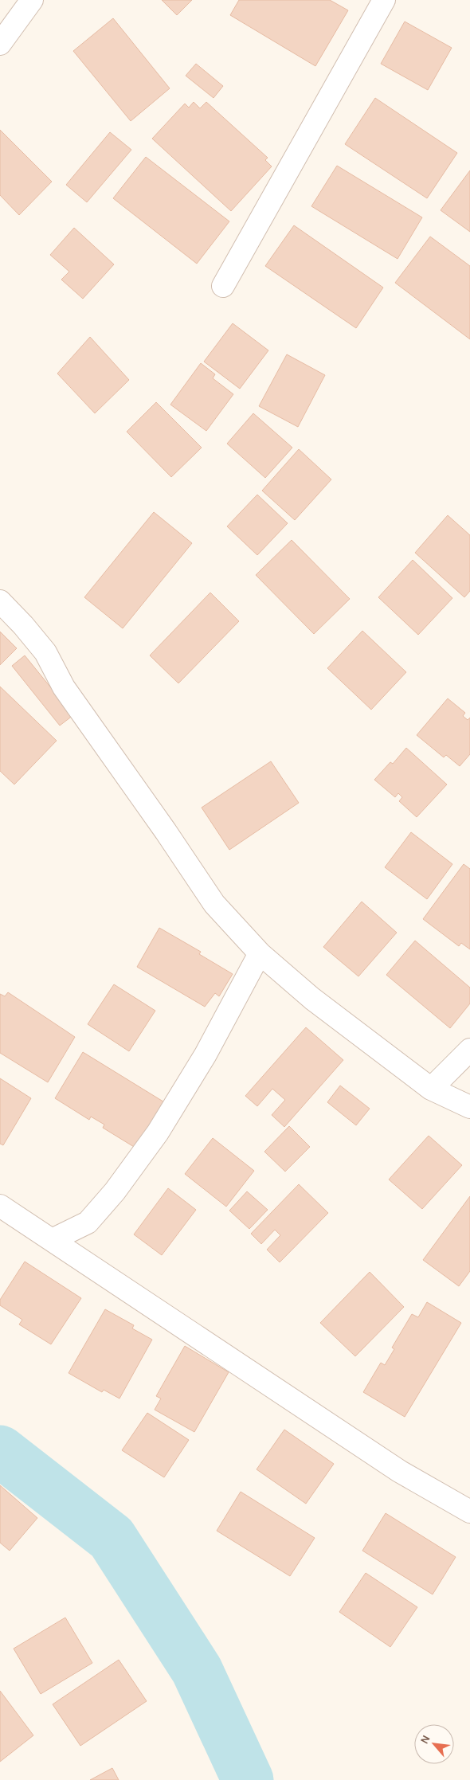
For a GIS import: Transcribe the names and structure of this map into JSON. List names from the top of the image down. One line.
{"north":"top left"}
